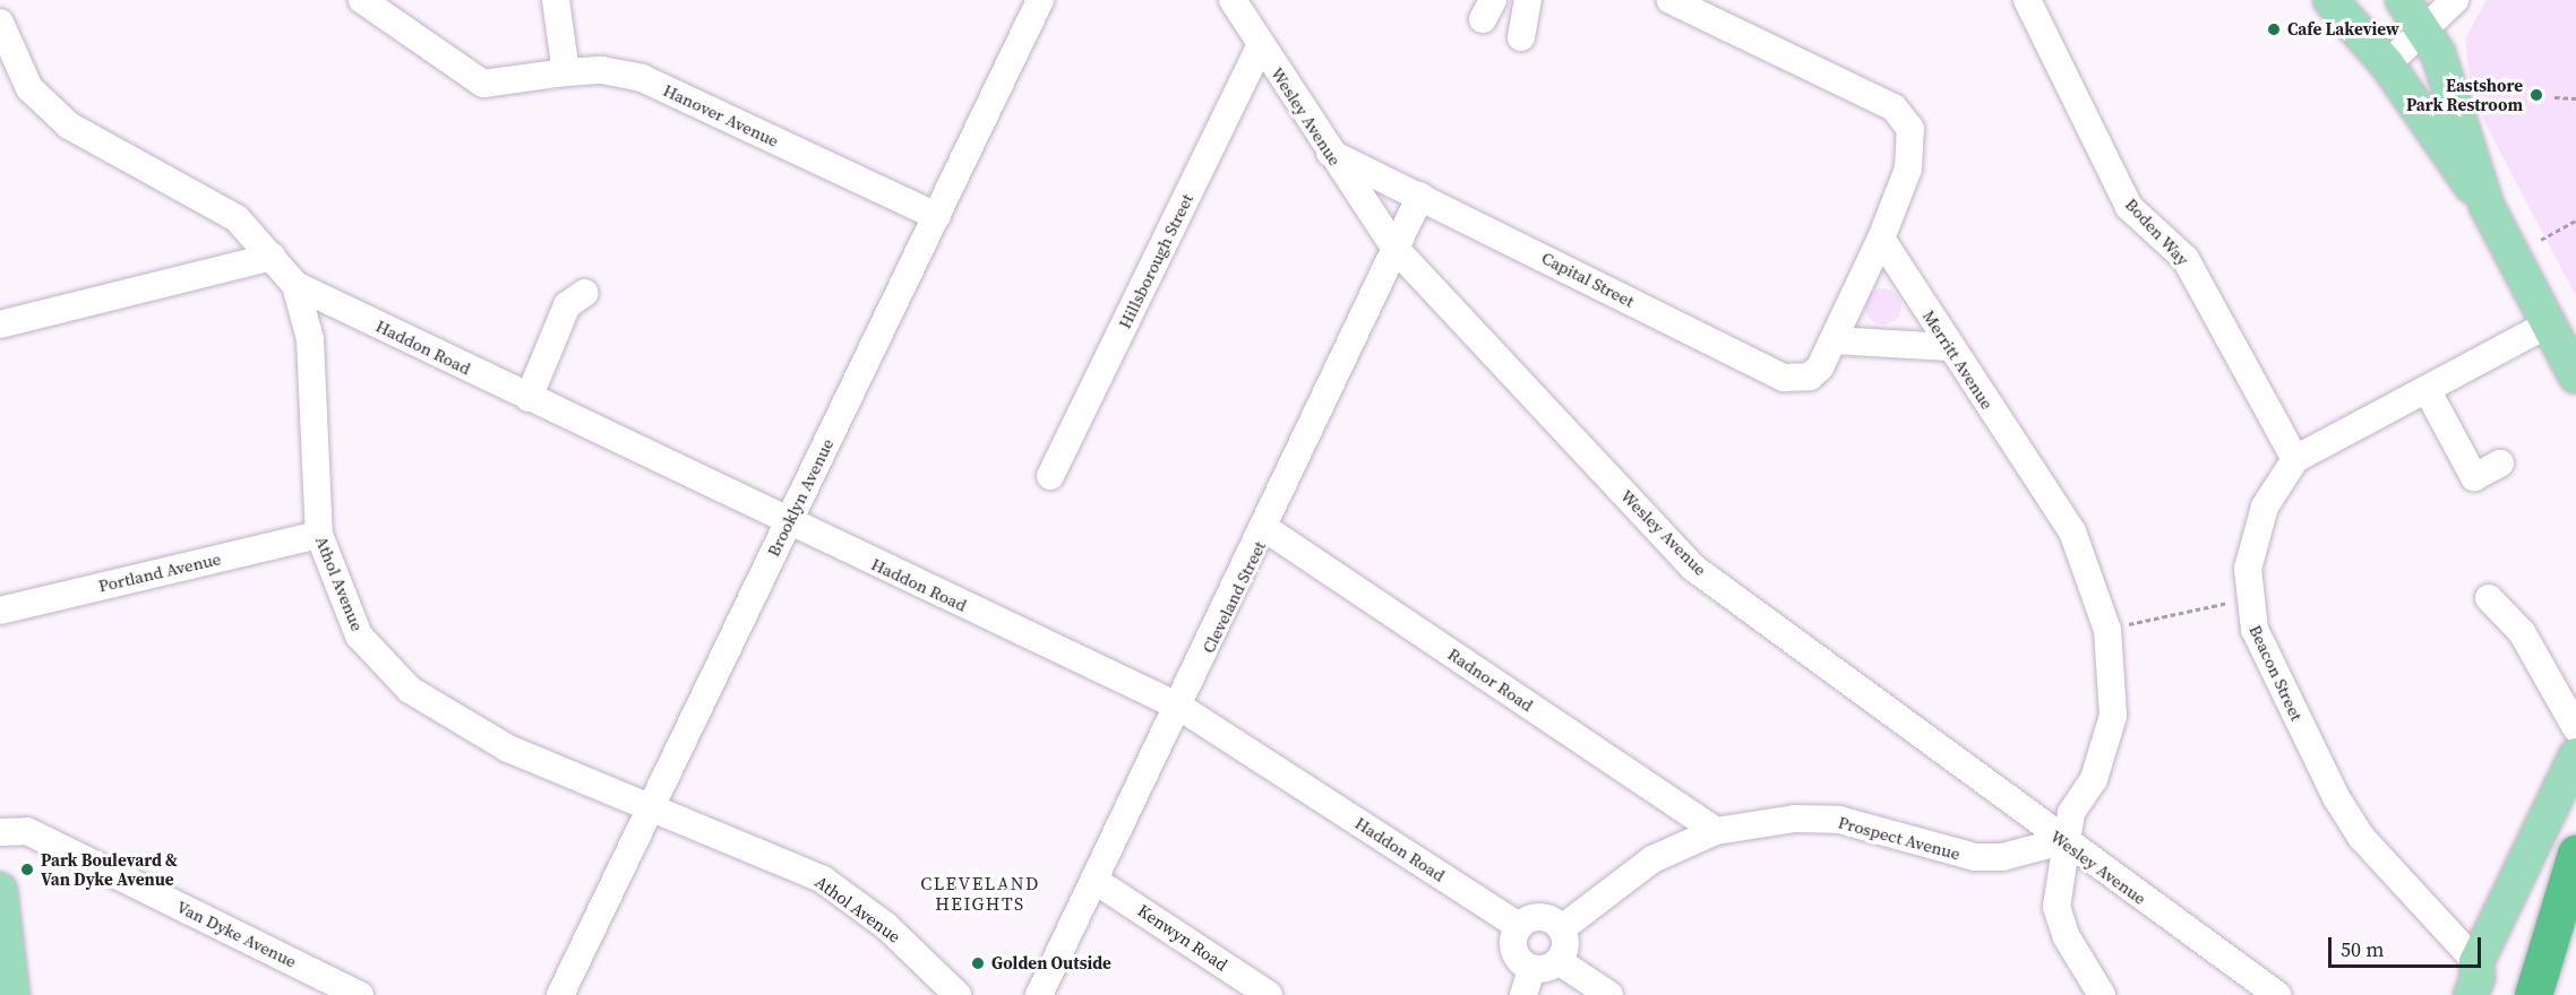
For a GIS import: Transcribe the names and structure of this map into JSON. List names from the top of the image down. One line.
{"streets":{"street":["Hanover Avenue","Wesley Avenue","Boden Way","Hillsborough Street","Capital Street","Haddon Road","Merritt Avenue","Brooklyn Avenue","Portland Avenue","Athol Avenue","Cleveland Street","Beacon Street","Radnor Road","Prospect Avenue","Van Dyke Avenue","Kenwyn Road"]},"crossings":[["Hanover Avenue","Brooklyn Avenue"],["Wesley Avenue","Hillsborough Street"],["Wesley Avenue","Capital Street"],["Wesley Avenue","Merritt Avenue"],["Wesley Avenue","Cleveland Street"],["Wesley Avenue","Prospect Avenue"],["Boden Way","Beacon Street"],["Capital Street","Merritt Avenue"],["Capital Street","Cleveland Street"],["Haddon Road","Brooklyn Avenue"],["Haddon Road","Athol Avenue"],["Haddon Road","Cleveland Street"],["Haddon Road","Prospect Avenue"],["Merritt Avenue","Prospect Avenue"],["Brooklyn Avenue","Athol Avenue"],["Portland Avenue","Athol Avenue"],["Cleveland Street","Radnor Road"],["Cleveland Street","Kenwyn Road"],["Radnor Road","Prospect Avenue"]],"districts":["CLEVELAND HEIGHTS"],"places":["Cafe Lakeview","Eastshore Park Restroom","Park Boulevard & Van Dyke Avenue","Golden Outside"],"scale_bar":"50 m"}
